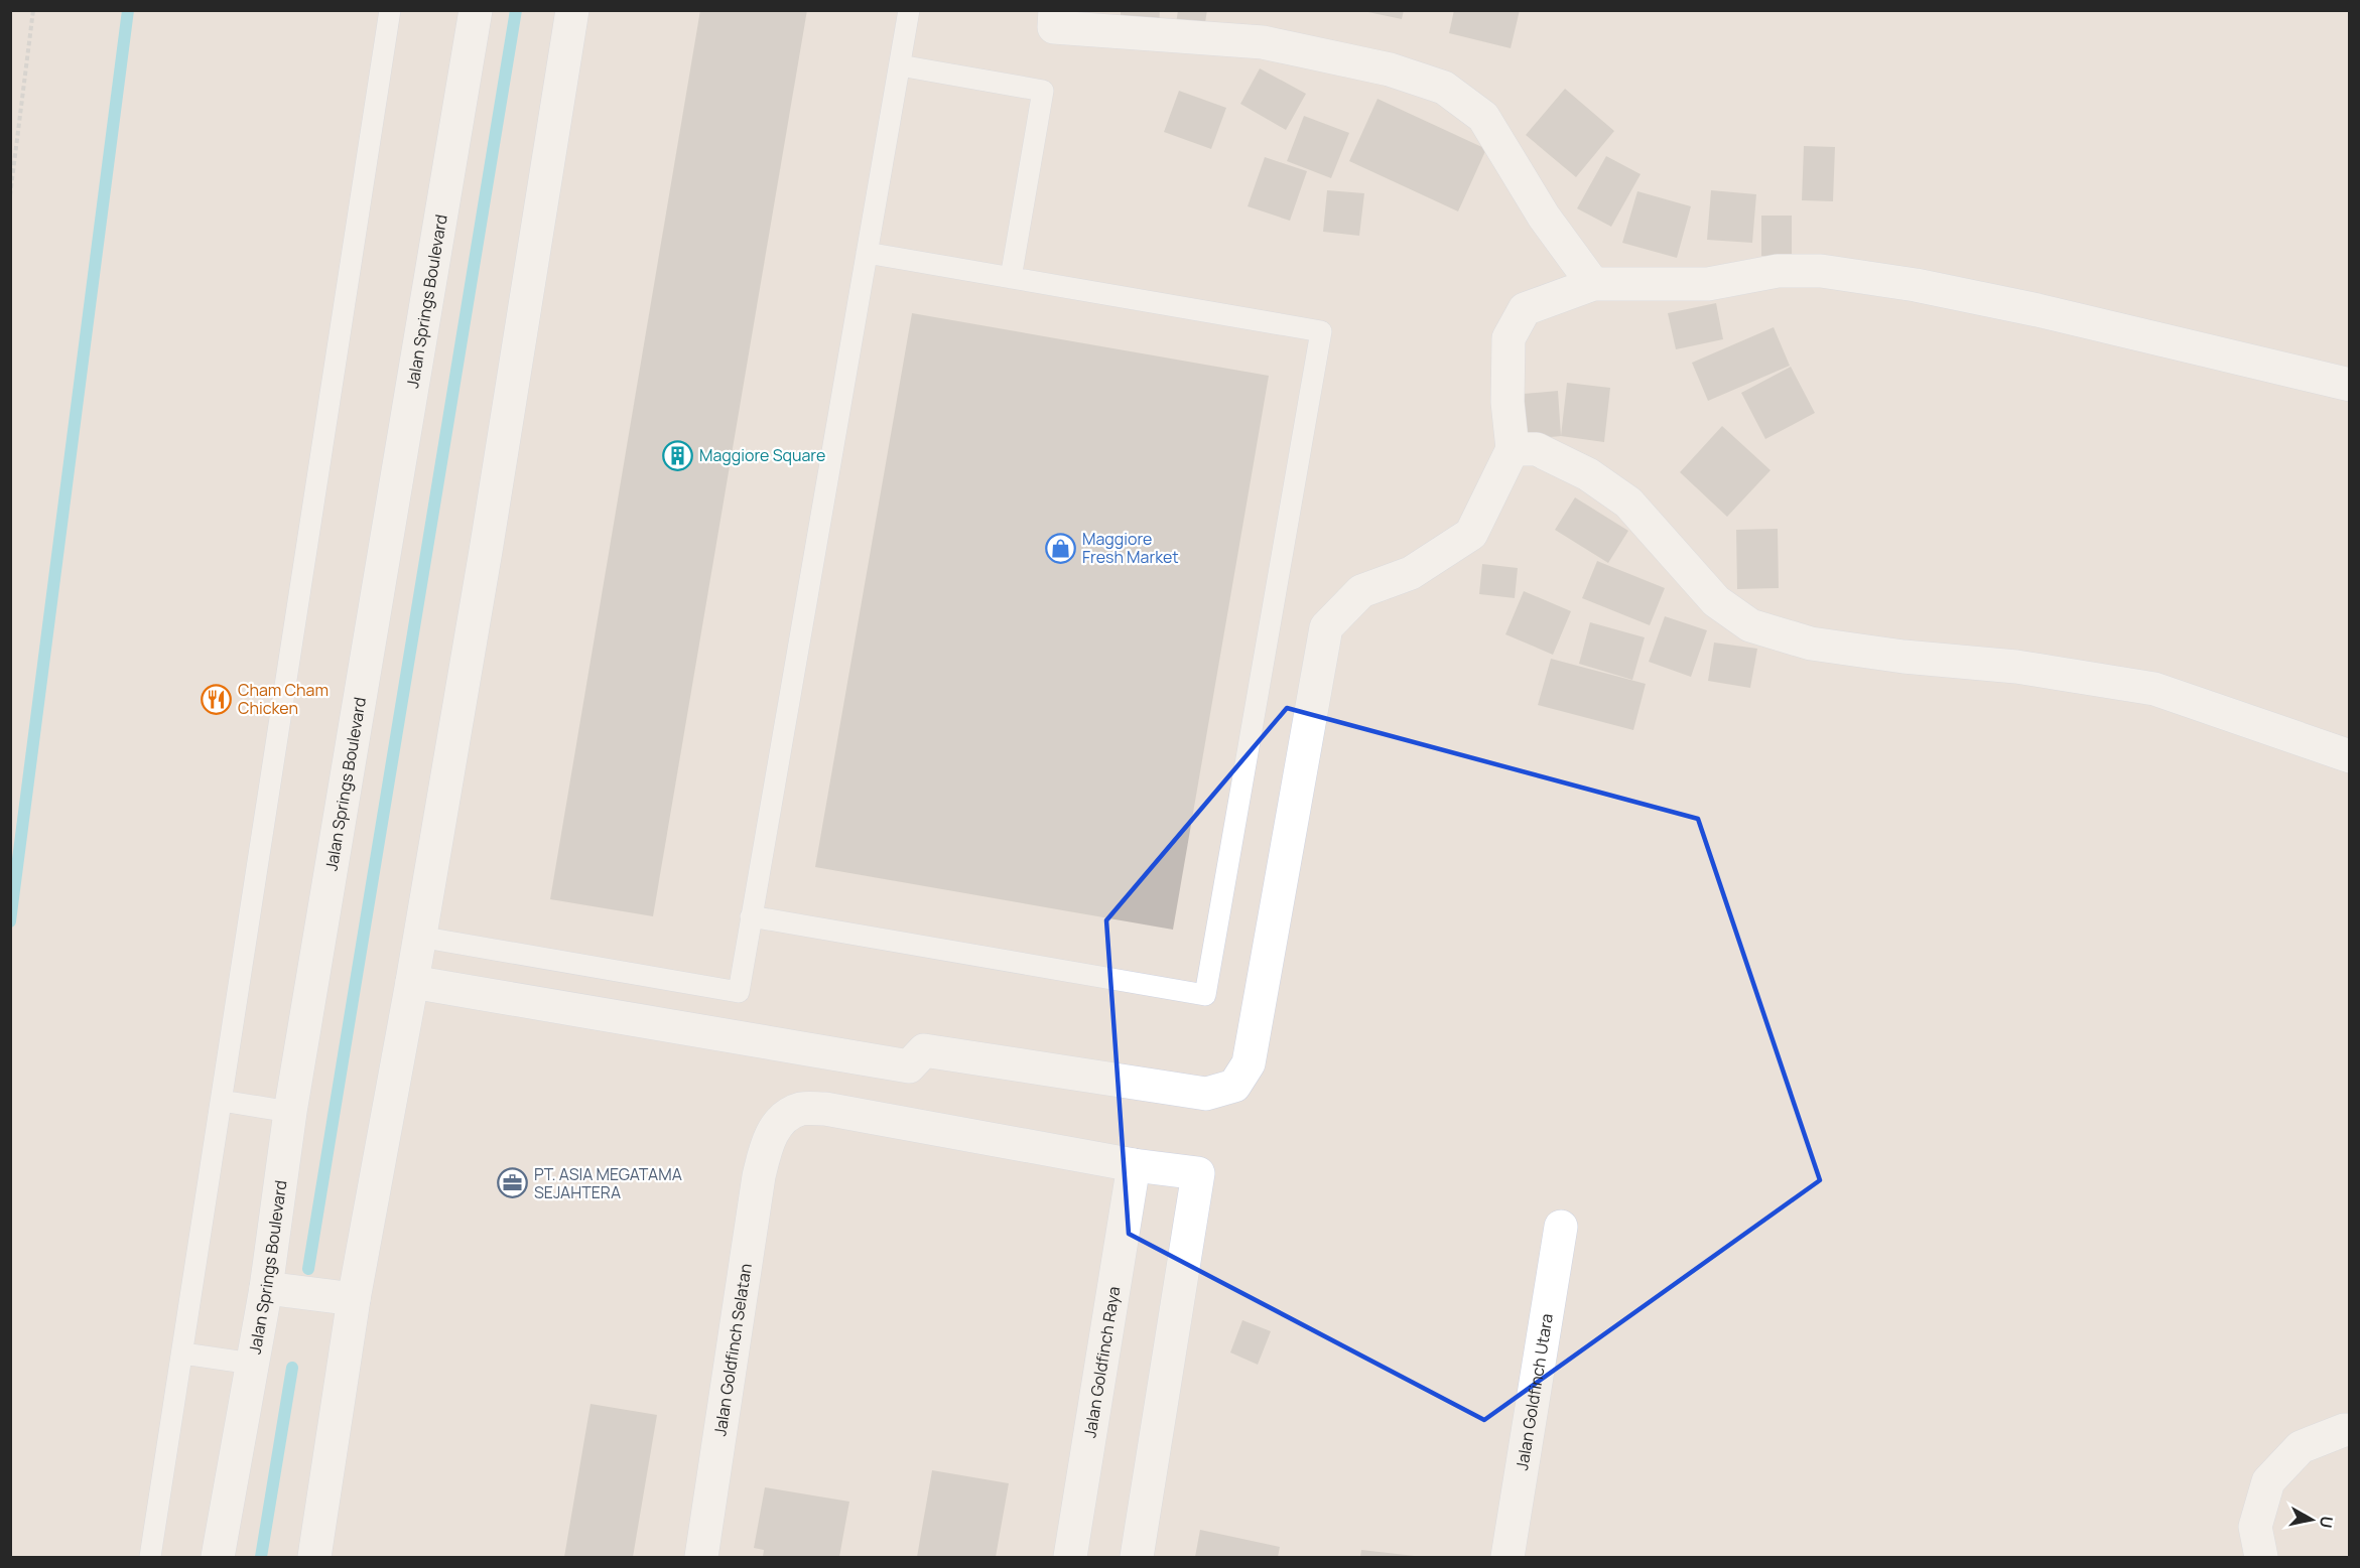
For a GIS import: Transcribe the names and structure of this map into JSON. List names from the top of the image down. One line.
{"streets":{"street":["Jalan Springs Boulevard","Jalan Goldfinch Selatan","Jalan Goldfinch Raya","Jalan Goldfinch Utara"]},"crossings":[["Jalan Goldfinch Selatan","Jalan Goldfinch Raya"]],"places":{"building":["Maggiore Square"],"shop":["Maggiore Fresh Market"],"restaurant":["Cham Cham Chicken"],"office":["PT. ASIA MEGATAMA SEJAHTERA"]},"north":"right"}
